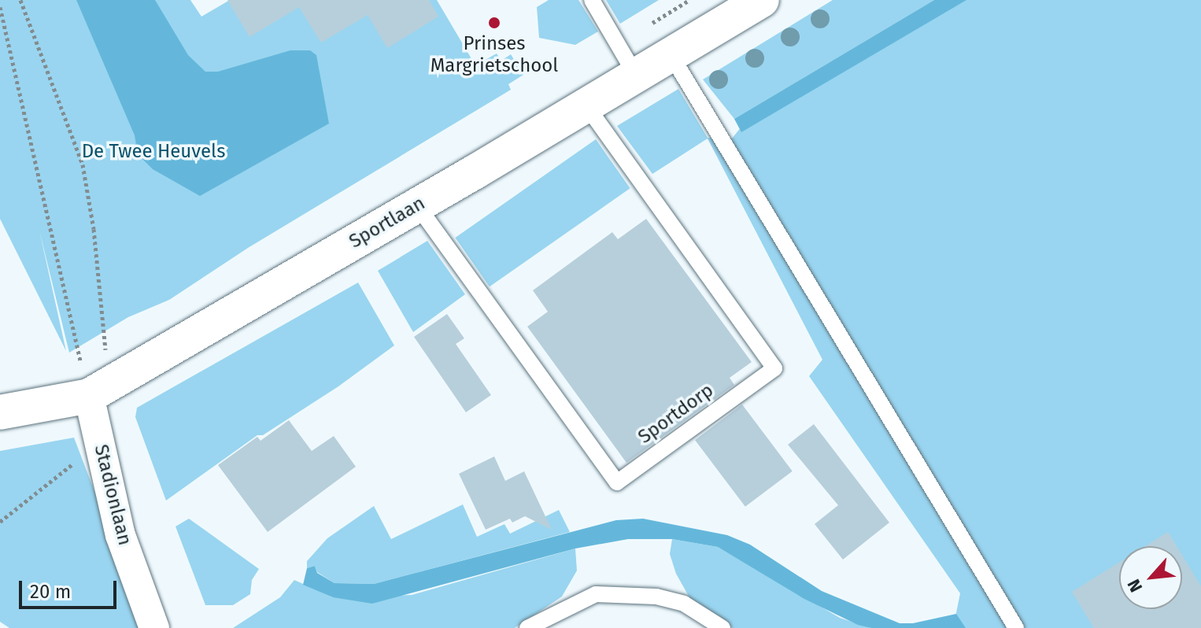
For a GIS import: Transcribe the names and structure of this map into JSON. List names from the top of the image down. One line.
{"streets":{"street":["Sportlaan","Stadionlaan"],"lane":["Sportdorp"]},"crossings":[["Sportlaan","Sportdorp"],["Sportlaan","Stadionlaan"]],"parks":["De Twee Heuvels"],"places":["Prinses Margrietschool"],"scale_bar":"20 m","north":"bottom left"}
